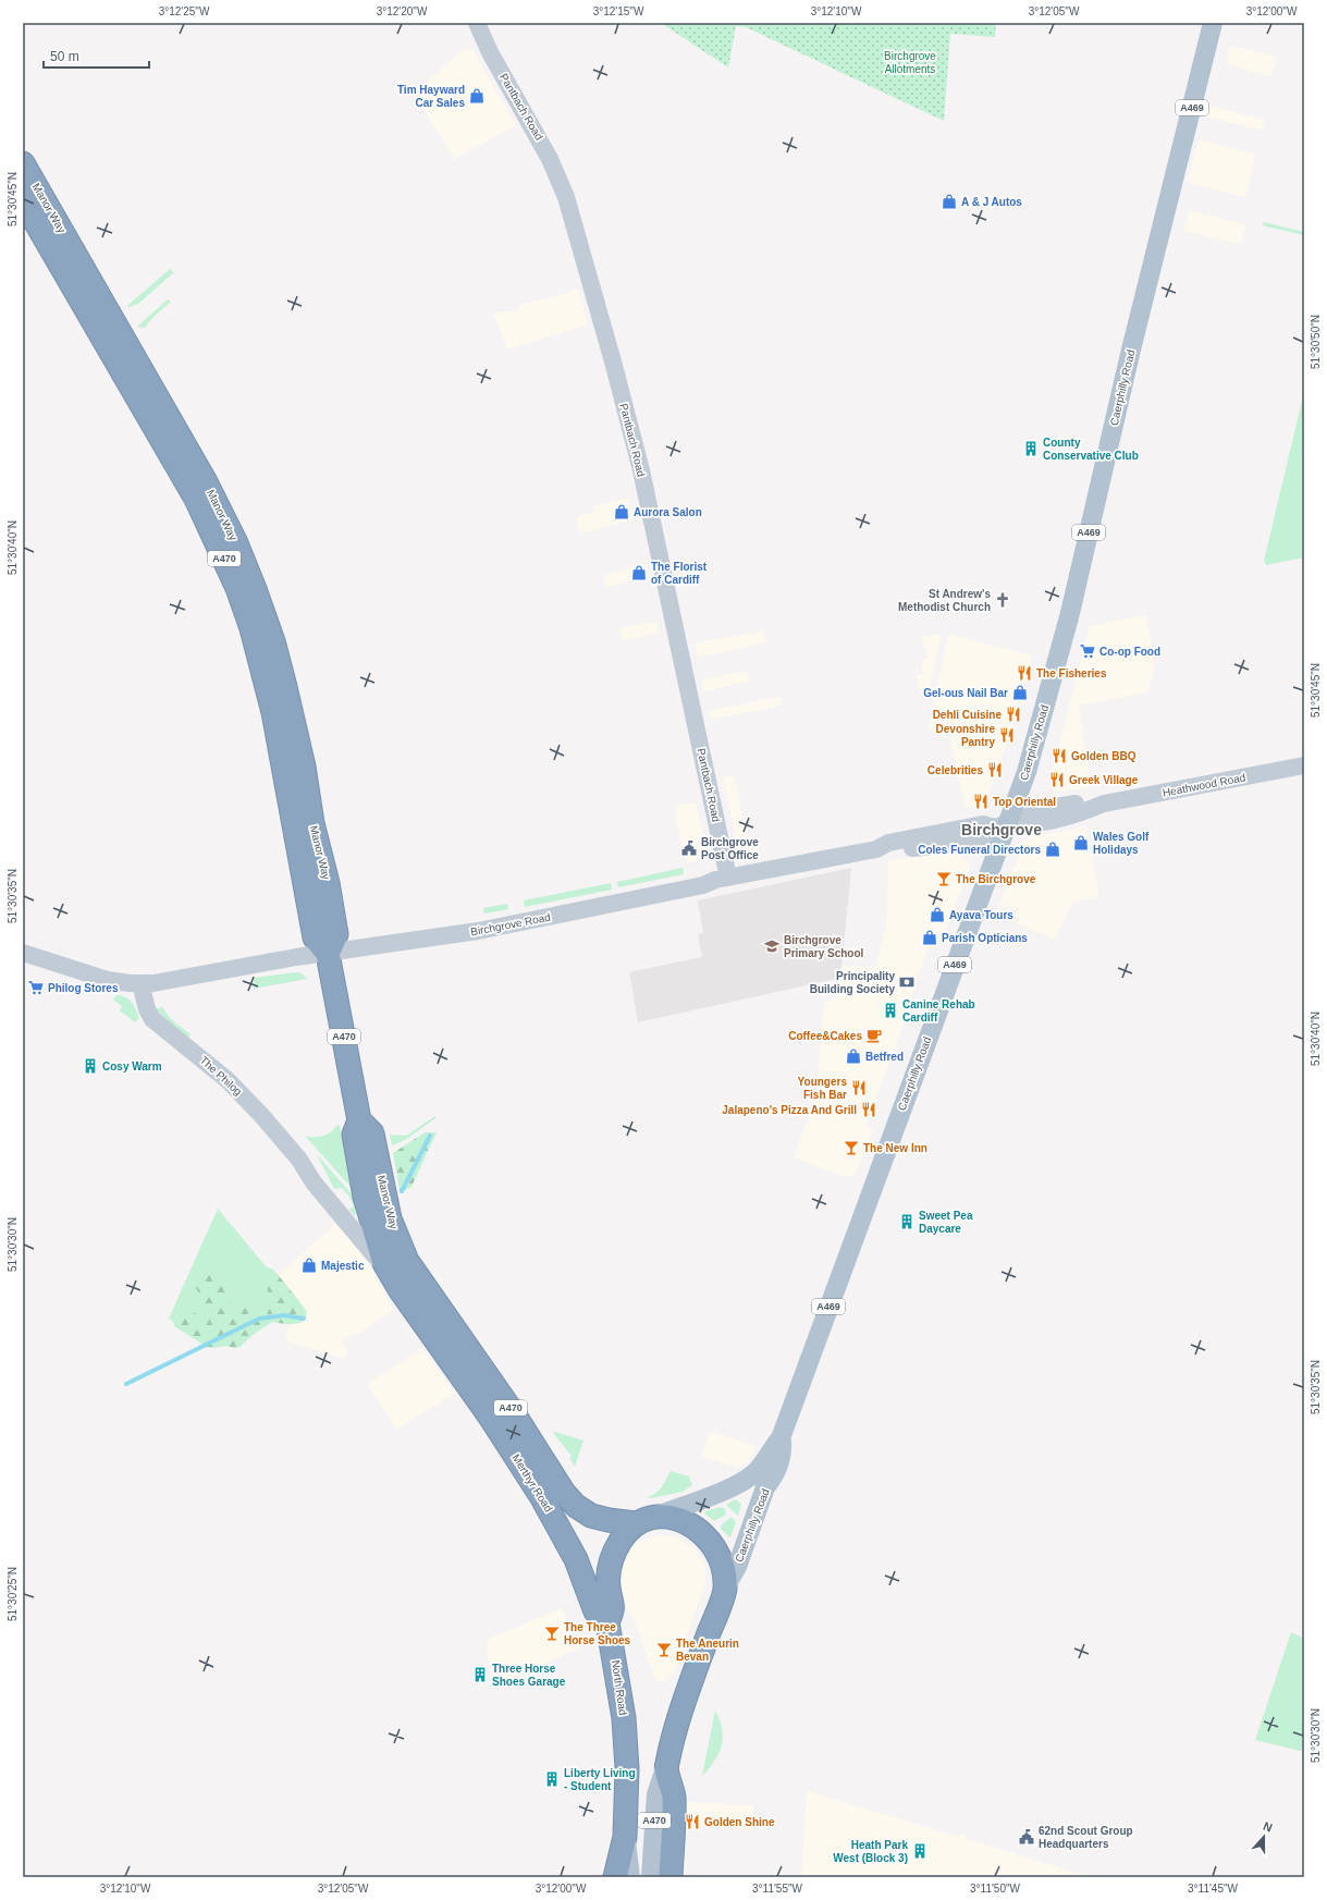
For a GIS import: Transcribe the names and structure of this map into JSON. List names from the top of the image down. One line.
{"streets":{"highway":["Manor Way","A470","Merthyr Road","North Road"],"main road":["A469","Caerphilly Road"],"street":["Pantbach Road","Heathwood Road","Birchgrove Road","The Philog"]},"crossings":[["Pantbach Road","Birchgrove Road"],["Manor Way","Birchgrove Road"],["Manor Way","The Philog"],["Manor Way","Merthyr Road"],["Caerphilly Road","A470"],["Caerphilly Road","Heathwood Road"],["Caerphilly Road","Birchgrove Road"],["Caerphilly Road","Merthyr Road"],["Caerphilly Road","North Road"],["A470","Merthyr Road"],["A470","North Road"],["Heathwood Road","Birchgrove Road"],["Birchgrove Road","The Philog"],["The Philog","Merthyr Road"],["Merthyr Road","North Road"]],"districts":["Birchgrove"],"parks":["Birchgrove Allotments"],"places":{"shop":["Tim Hayward Car Sales","A & J Autos","Aurora Salon","The Florist of Cardiff","Gel-ous Nail Bar","Wales Golf Holidays","Coles Funeral Directors","Ayava Tours","Parish Opticians","Betfred","Majestic"],"building":["County Conservative Club","Canine Rehab Cardiff","Cosy Warm","Sweet Pea Daycare","Three Horse Shoes Garage","Liberty Living - Student","Heath Park West (Block 3)"],"church":["St Andrew's Methodist Church"],"supermarket":["Co-op Food","Philog Stores"],"restaurant":["The Fisheries","Dehli Cuisine","Devonshire Pantry","Golden BBQ","Celebrities","Greek Village","Top Oriental","Youngers Fish Bar","Jalapeno's Pizza And Grill","Golden Shine"],"public building":["Birchgrove Post Office","62nd Scout Group Headquarters"],"bar":["The Birchgrove","The New Inn","The Three Horse Shoes","The Aneurin Bevan"],"school or university":["Birchgrove Primary School"],"bank":["Principality Building Society"],"cafe":["Coffee&Cakes"]},"scale_bar":"50 m","north":"top","coordinates":["3°12'25\"W","3°12'20\"W","3°12'15\"W","3°12'10\"W","3°12'05\"W","3°12'00\"W","51°30'45\"N","51°30'50\"N","51°30'40\"N","51°30'35\"N","51°30'30\"N","51°30'25\"N","3°11'55\"W","3°11'50\"W","3°11'45\"W"]}
